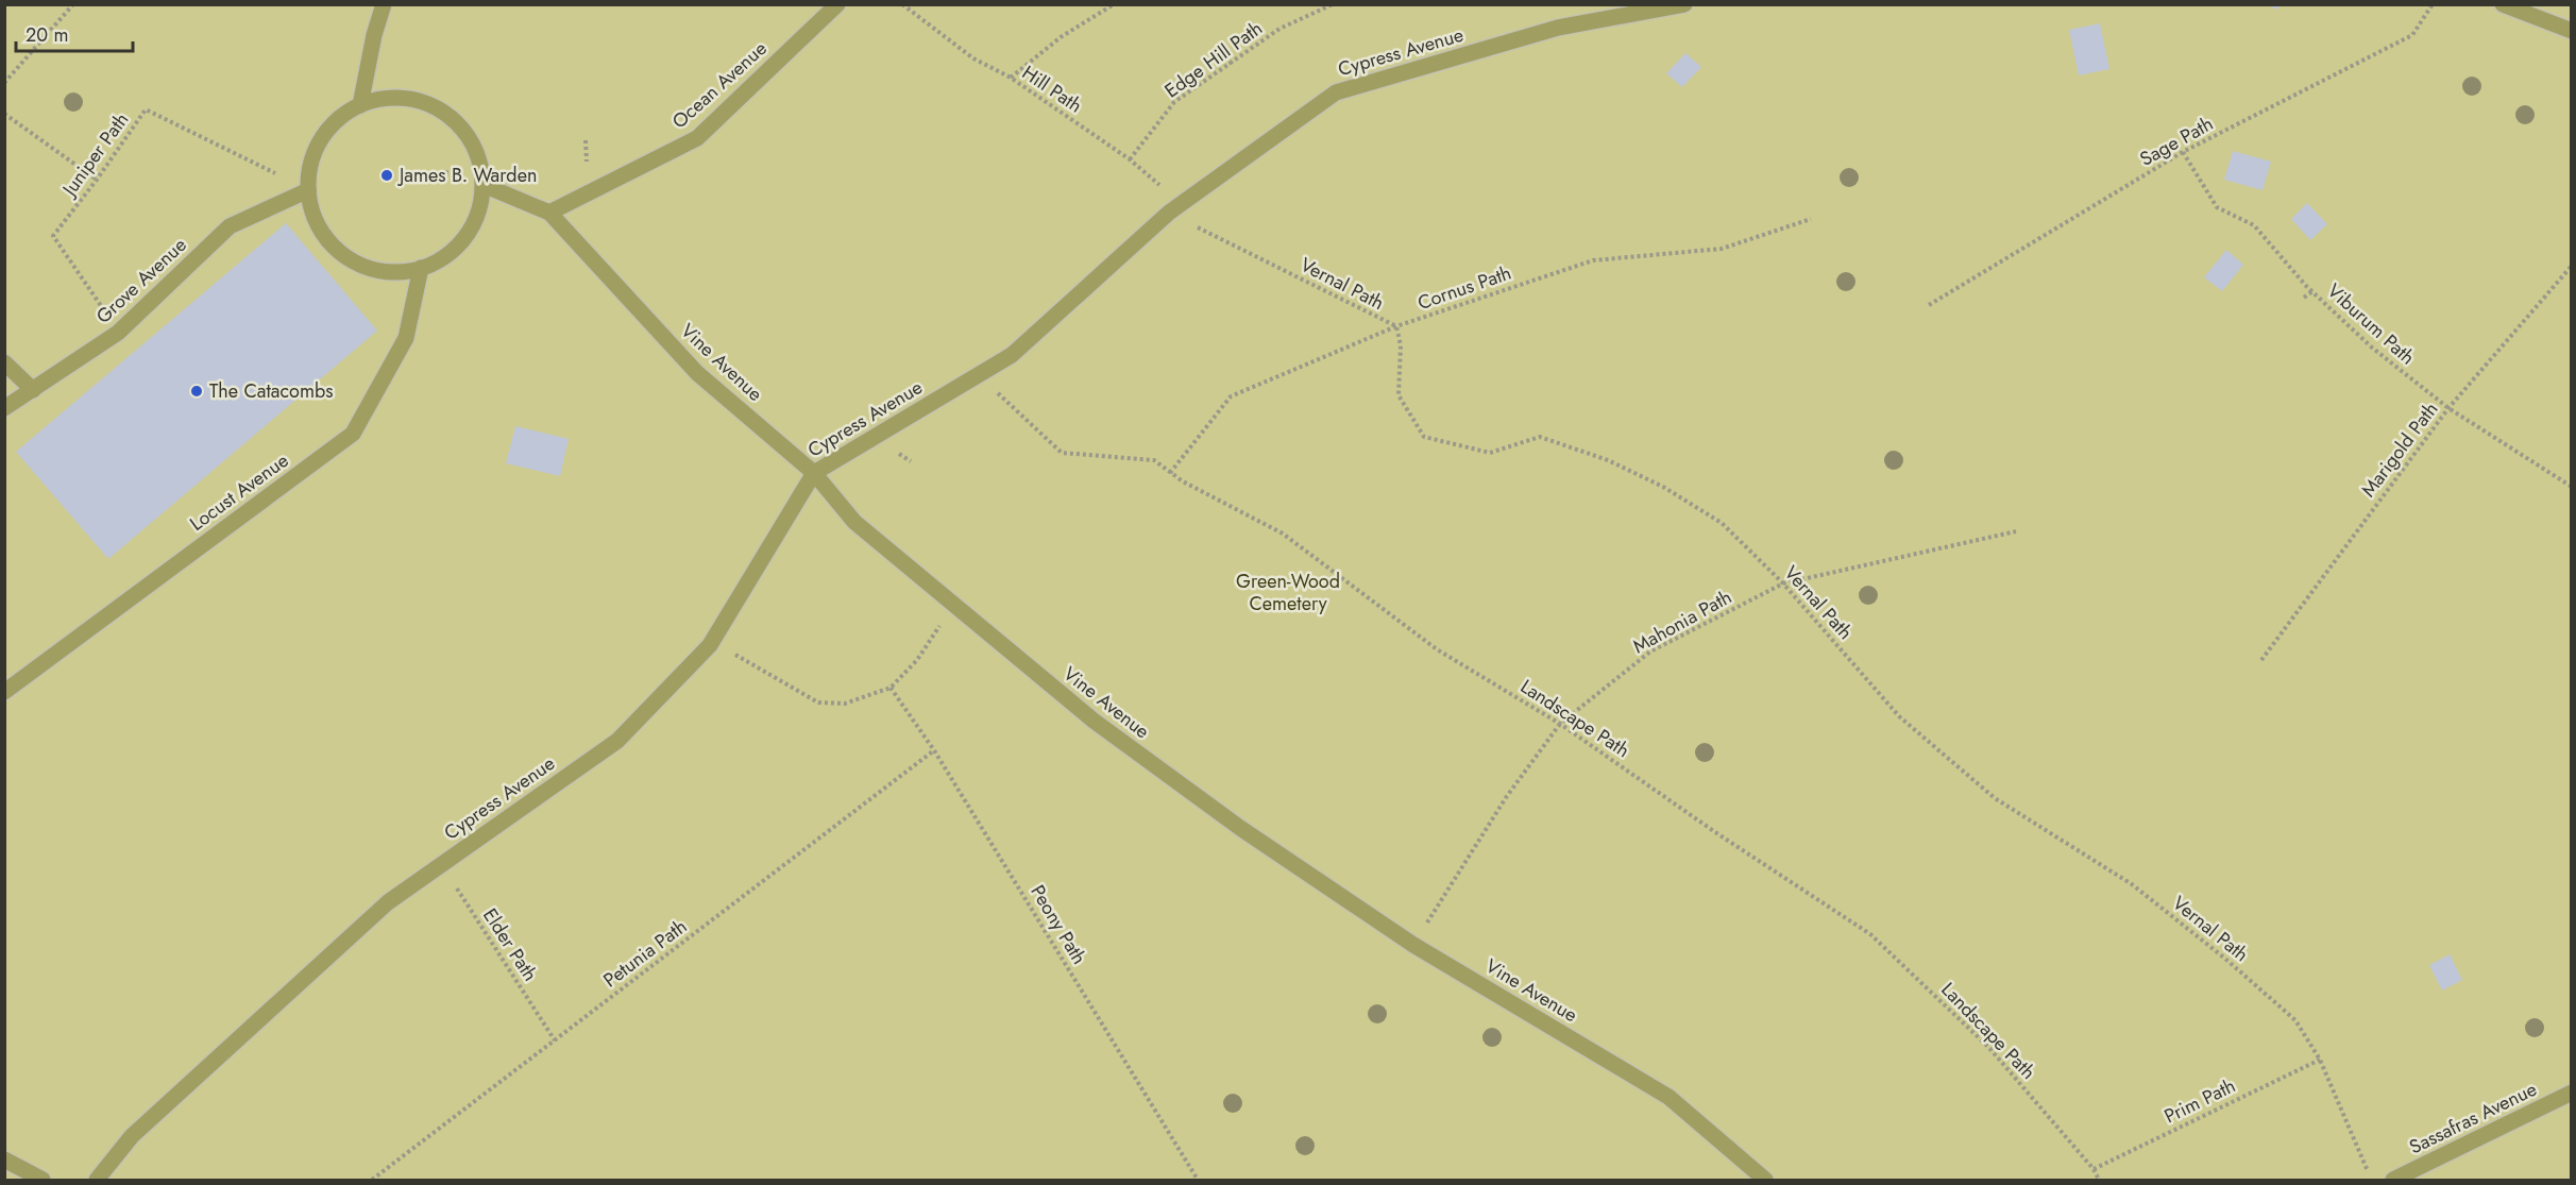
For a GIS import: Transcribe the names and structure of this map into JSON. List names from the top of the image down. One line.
{"streets":{"lane":["Cypress Avenue","Ocean Avenue","Grove Avenue","Vine Avenue","Locust Avenue","Sassafras Avenue"],"path":["Edge Hill Path","Hill Path","Sage Path","Juniper Path","Vernal Path","Cornus Path","Viburum Path","Marigold Path","Mahonia Path","Landscape Path","Peony Path","Elder Path","Petunia Path","Prim Path"]},"crossings":[["Cypress Avenue","Hill Path"],["Cypress Avenue","Vernal Path"],["Cypress Avenue","Vine Avenue"],["Cypress Avenue","Landscape Path"],["Cypress Avenue","Elder Path"],["Edge Hill Path","Hill Path"],["Ocean Avenue","Vine Avenue"],["Hill Path","Vernal Path"],["Sage Path","Viburum Path"],["Juniper Path","Grove Avenue"],["Juniper Path","Vine Avenue"],["Juniper Path","Locust Avenue"],["Grove Avenue","Vine Avenue"],["Grove Avenue","Locust Avenue"],["Vernal Path","Cornus Path"],["Vernal Path","Mahonia Path"],["Vernal Path","Prim Path"],["Cornus Path","Landscape Path"],["Viburum Path","Marigold Path"],["Vine Avenue","Locust Avenue"],["Vine Avenue","Mahonia Path"],["Mahonia Path","Landscape Path"],["Landscape Path","Prim Path"],["Peony Path","Petunia Path"],["Elder Path","Petunia Path"]],"parks":["Green-Wood Cemetery"],"places":["James B. Warden","The Catacombs"],"scale_bar":"20 m"}
